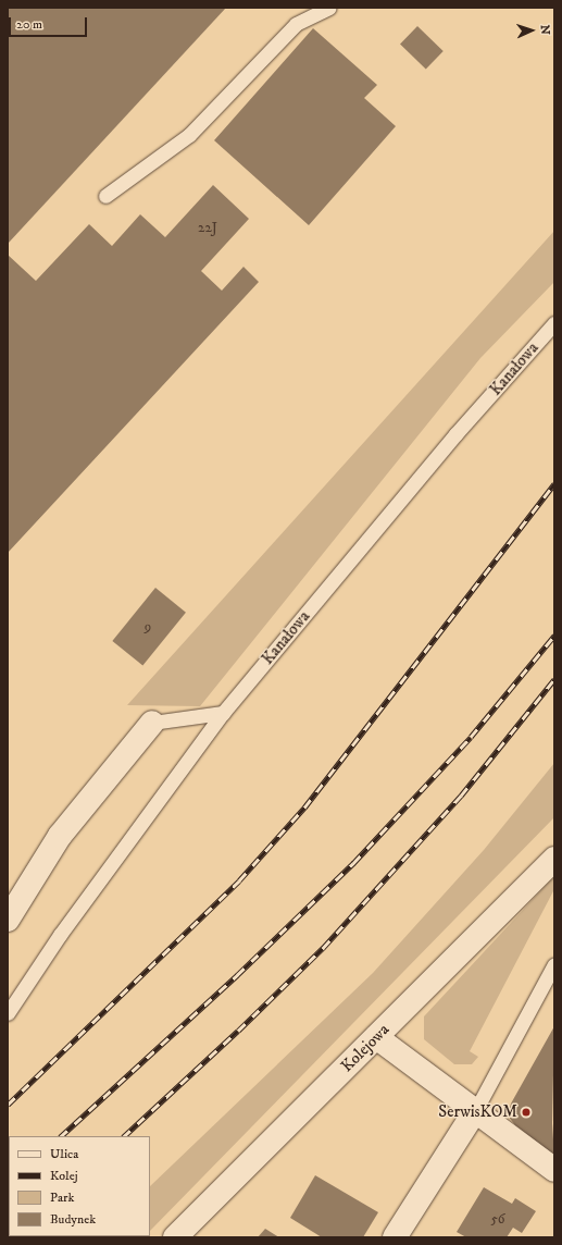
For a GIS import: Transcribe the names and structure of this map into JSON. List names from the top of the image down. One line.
{"streets":{"street":["Kolejowa"],"lane":["Kanałowa"]},"places":["SerwisKOM"],"house_numbers":["22J","9","56"],"legend":["Ulica","Kolej","Park","Budynek"],"scale_bar":"20 m","north":"right"}
